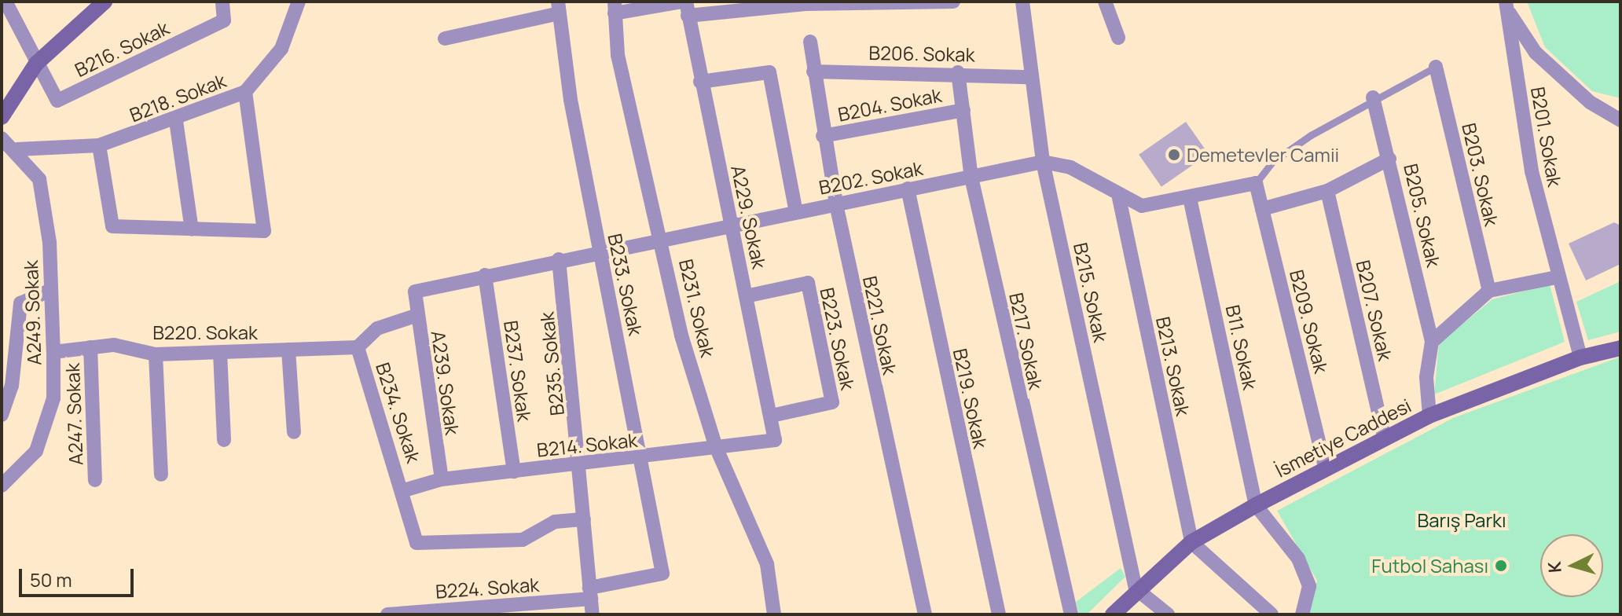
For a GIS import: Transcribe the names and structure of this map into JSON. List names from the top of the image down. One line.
{"streets":{"main road":["İsmetiye Caddesi"],"street":["B216. Sokak","B206. Sokak","B218. Sokak","B204. Sokak","B201. Sokak","B203. Sokak","B202. Sokak","B205. Sokak","A229. Sokak","B233. Sokak","B215. Sokak","B231. Sokak","B207. Sokak","A249. Sokak","B209. Sokak","B221. Sokak","B220. Sokak","B223. Sokak","B217. Sokak","B11. Sokak","B235. Sokak","B213. Sokak","B237. Sokak","A239. Sokak","B219. Sokak","B234. Sokak","A247. Sokak","B214. Sokak","B224. Sokak"]},"crossings":[["B206. Sokak","B215. Sokak"],["B206. Sokak","B221. Sokak"],["B206. Sokak","B217. Sokak"],["B218. Sokak","A249. Sokak"],["B204. Sokak","B221. Sokak"],["B204. Sokak","B217. Sokak"],["B201. Sokak","İsmetiye Caddesi"],["B202. Sokak","A229. Sokak"],["B202. Sokak","B233. Sokak"],["B202. Sokak","B215. Sokak"],["B202. Sokak","B231. Sokak"],["B202. Sokak","B209. Sokak"],["B202. Sokak","B221. Sokak"],["B202. Sokak","B217. Sokak"],["B202. Sokak","B11. Sokak"],["B202. Sokak","B235. Sokak"],["B202. Sokak","B213. Sokak"],["B202. Sokak","B237. Sokak"],["B202. Sokak","A239. Sokak"],["B202. Sokak","B219. Sokak"],["A229. Sokak","B223. Sokak"],["A229. Sokak","B214. Sokak"],["B233. Sokak","B214. Sokak"],["B233. Sokak","B224. Sokak"],["B215. Sokak","İsmetiye Caddesi"],["B231. Sokak","B214. Sokak"],["B207. Sokak","İsmetiye Caddesi"],["A249. Sokak","B220. Sokak"],["B209. Sokak","İsmetiye Caddesi"],["B220. Sokak","B234. Sokak"],["B220. Sokak","A247. Sokak"],["B11. Sokak","İsmetiye Caddesi"],["B235. Sokak","B234. Sokak"],["B235. Sokak","B214. Sokak"],["B235. Sokak","B224. Sokak"],["B213. Sokak","İsmetiye Caddesi"],["B237. Sokak","B214. Sokak"],["A239. Sokak","B214. Sokak"],["B234. Sokak","B214. Sokak"]],"parks":["Barış Parkı"],"places":["Demetevler Camii","Futbol Sahası"],"scale_bar":"50 m","north":"left"}
